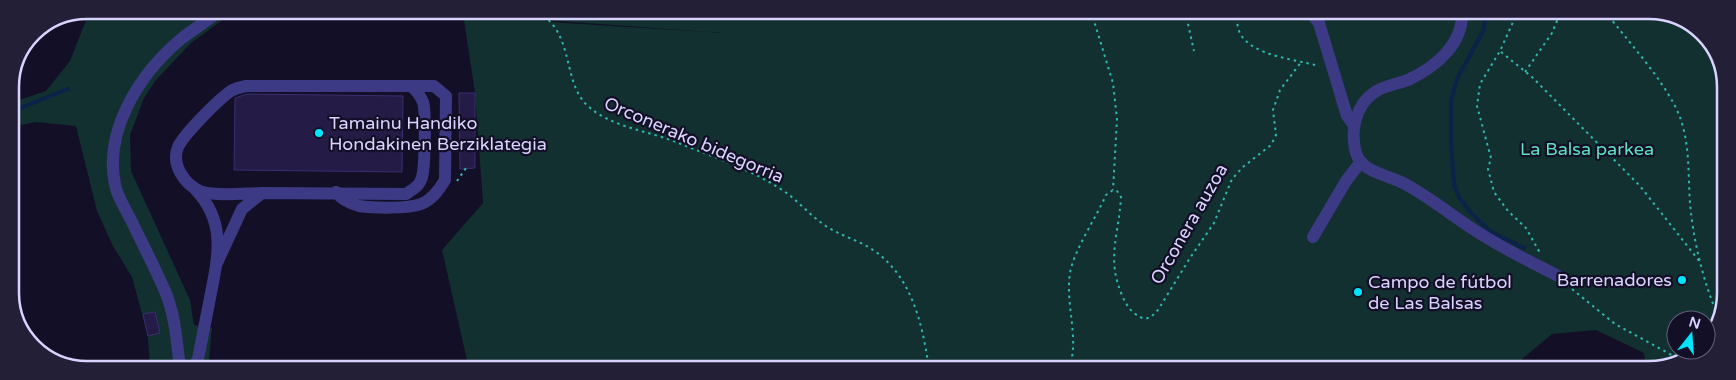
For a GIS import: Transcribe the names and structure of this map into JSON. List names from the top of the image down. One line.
{"streets":{"path":["Orconerako bidegorria","Orconera auzoa"]},"parks":["La Balsa parkea"],"places":["Tamainu Handiko Hondakinen Berziklategia","Barrenadores","Campo de fútbol de Las Balsas"],"north":"top"}
